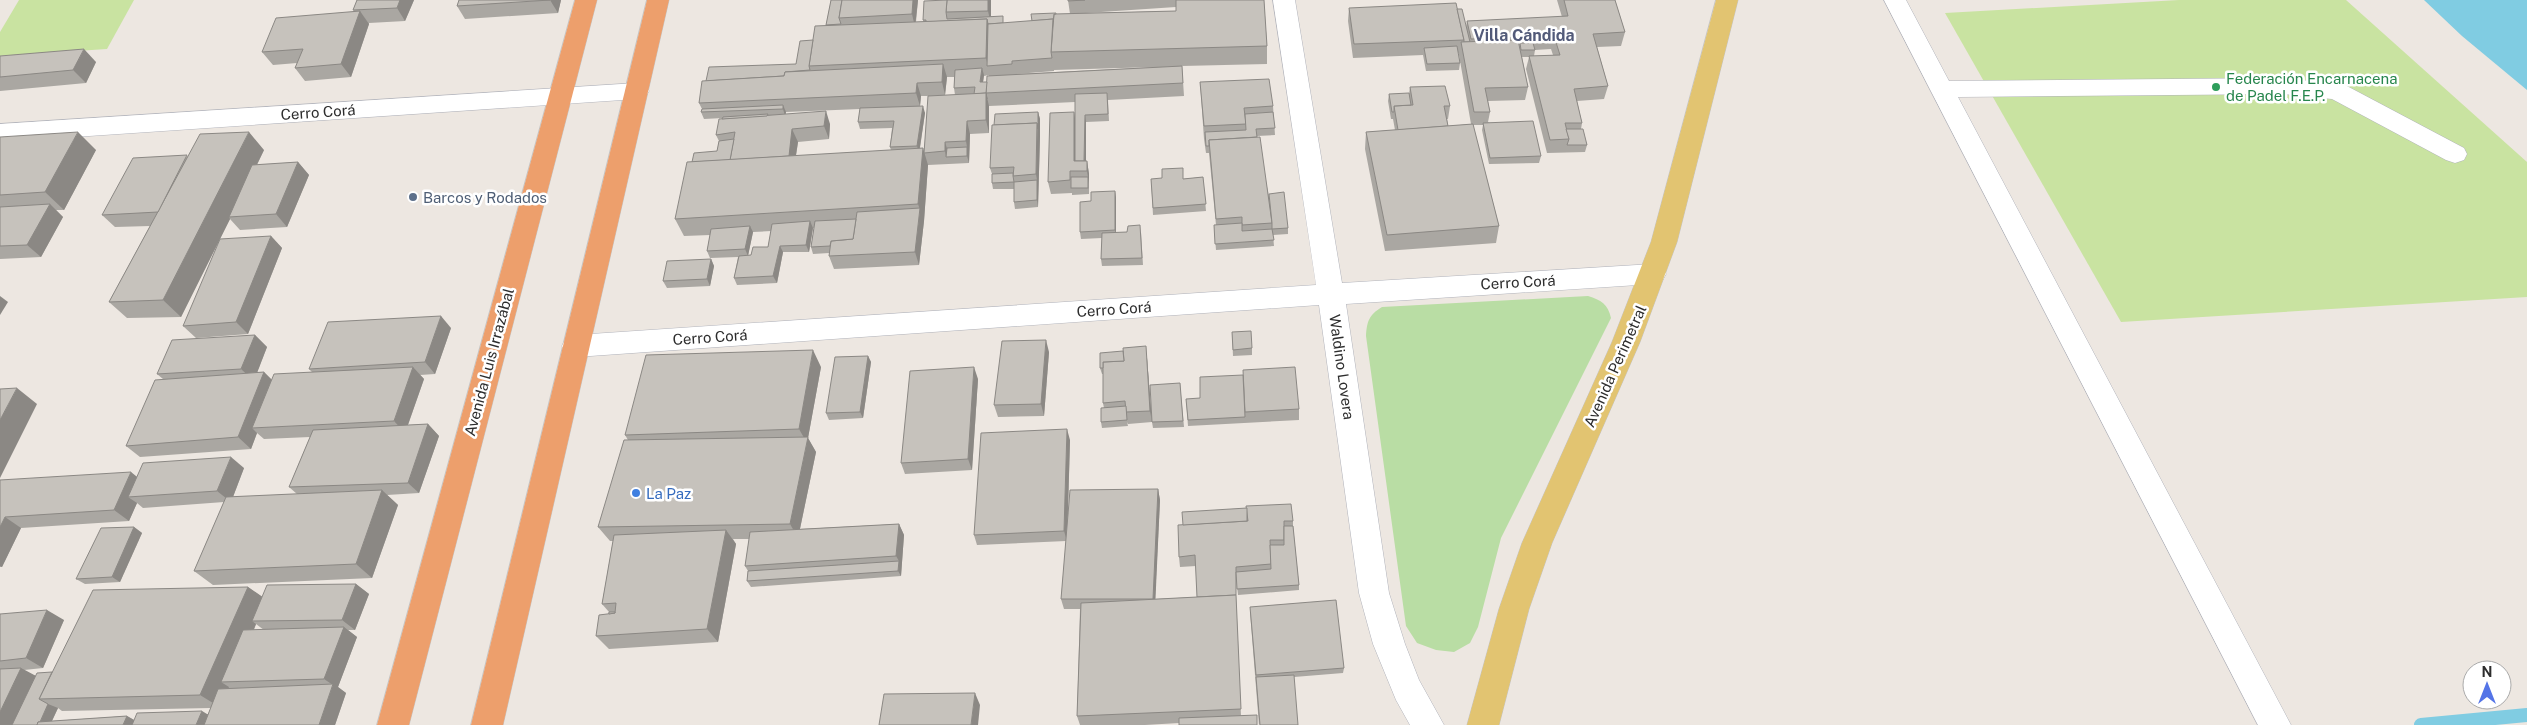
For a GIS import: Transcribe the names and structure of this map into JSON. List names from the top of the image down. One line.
{"streets":{"highway":["Avenida Luis Irrazábal"],"main road":["Avenida Perimetral"],"street":["Cerro Corá","Waldino Lovera"]},"crossings":[["Cerro Corá","Avenida Luis Irrazábal"],["Cerro Corá","Avenida Perimetral"],["Cerro Corá","Waldino Lovera"]],"districts":["Villa Cándida"],"places":["Federación Encarnacena de Padel F.E.P.","Barcos y Rodados","La Paz"],"north":"top"}
